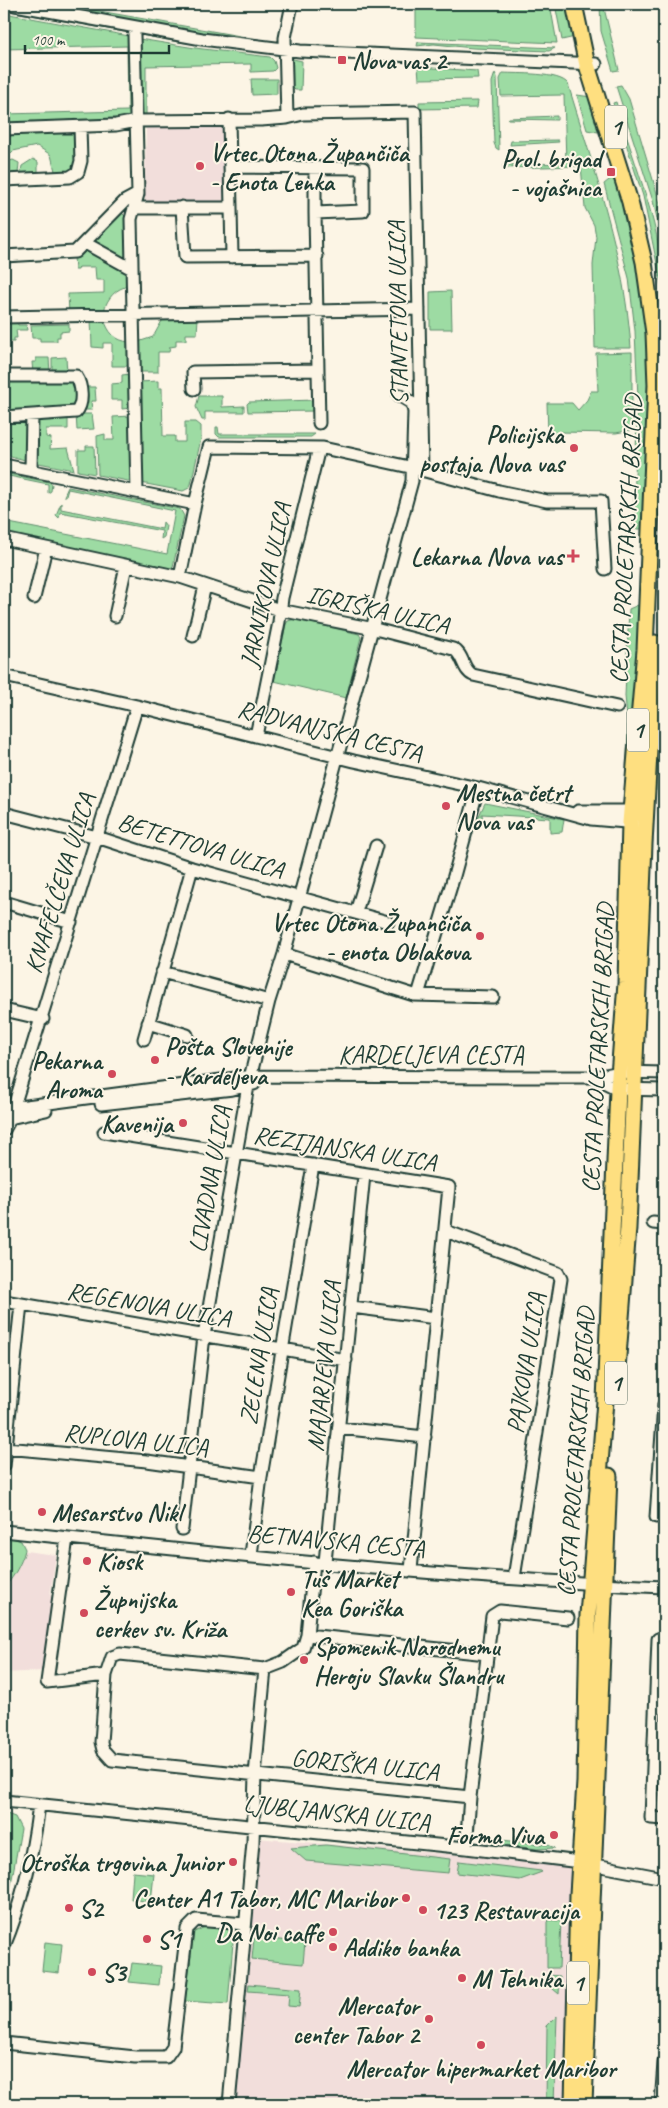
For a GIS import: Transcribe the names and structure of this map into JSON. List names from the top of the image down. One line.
{"streets":{"main road":["1","CESTA PROLETARSKIH BRIGAD"],"street":["STANTETOVA ULICA","JARNIKOVA ULICA","IGRIŠKA ULICA","RADVANJSKA CESTA","BETETTOVA ULICA","KNAFELČEVA ULICA","KARDELJEVA CESTA","REZIJANSKA ULICA","LIVADNA ULICA","REGENOVA ULICA","ZELENA ULICA","PAJKOVA ULICA","MAJARJEVA ULICA","RUPLOVA ULICA","BETNAVSKA CESTA","GORIŠKA ULICA","LJUBLJANSKA ULICA"]},"crossings":[["STANTETOVA ULICA","LIVADNA ULICA"],["CESTA PROLETARSKIH BRIGAD","RADVANJSKA CESTA"],["CESTA PROLETARSKIH BRIGAD","KARDELJEVA CESTA"],["CESTA PROLETARSKIH BRIGAD","BETNAVSKA CESTA"],["CESTA PROLETARSKIH BRIGAD","LJUBLJANSKA ULICA"],["JARNIKOVA ULICA","IGRIŠKA ULICA"],["JARNIKOVA ULICA","RADVANJSKA CESTA"],["IGRIŠKA ULICA","LIVADNA ULICA"],["RADVANJSKA CESTA","KNAFELČEVA ULICA"],["RADVANJSKA CESTA","LIVADNA ULICA"],["BETETTOVA ULICA","KNAFELČEVA ULICA"],["BETETTOVA ULICA","LIVADNA ULICA"],["KNAFELČEVA ULICA","KARDELJEVA CESTA"],["KARDELJEVA CESTA","LIVADNA ULICA"],["REZIJANSKA ULICA","LIVADNA ULICA"],["REZIJANSKA ULICA","ZELENA ULICA"],["REZIJANSKA ULICA","PAJKOVA ULICA"],["REZIJANSKA ULICA","MAJARJEVA ULICA"],["REZIJANSKA ULICA","BETNAVSKA CESTA"],["LIVADNA ULICA","REGENOVA ULICA"],["LIVADNA ULICA","RUPLOVA ULICA"],["REGENOVA ULICA","ZELENA ULICA"],["REGENOVA ULICA","MAJARJEVA ULICA"],["ZELENA ULICA","RUPLOVA ULICA"],["ZELENA ULICA","BETNAVSKA CESTA"],["PAJKOVA ULICA","BETNAVSKA CESTA"],["MAJARJEVA ULICA","BETNAVSKA CESTA"],["GORIŠKA ULICA","LJUBLJANSKA ULICA"]],"places":{"transit":["Nova vas 2","Prol. brigad - vojašnica"],"other":["Vrtec Otona Župančiča - Enota Lenka","Policijska postaja Nova vas","Mestna četrt Nova vas","Vrtec Otona Župančiča - enota Oblakova","Pošta Slovenije - Kardeljeva","Pekarna Aroma","Kavenija","Mesarstvo Nikl","Kiosk","Tuš Market Kea Goriška","Župnijska cerkev sv. Križa","Spomenik Narodnemu Heroju Slavku Šlandru","Forma Viva","Otroška trgovina Junior","Center A1 Tabor, MC Maribor","S2","123 Restavracija","Da Noi caffe","S1","Addiko banka","S3","M Tehnika","Mercator center Tabor 2","Mercator hipermarket Maribor"],"health":["Lekarna Nova vas"]},"scale_bar":"100 m"}
